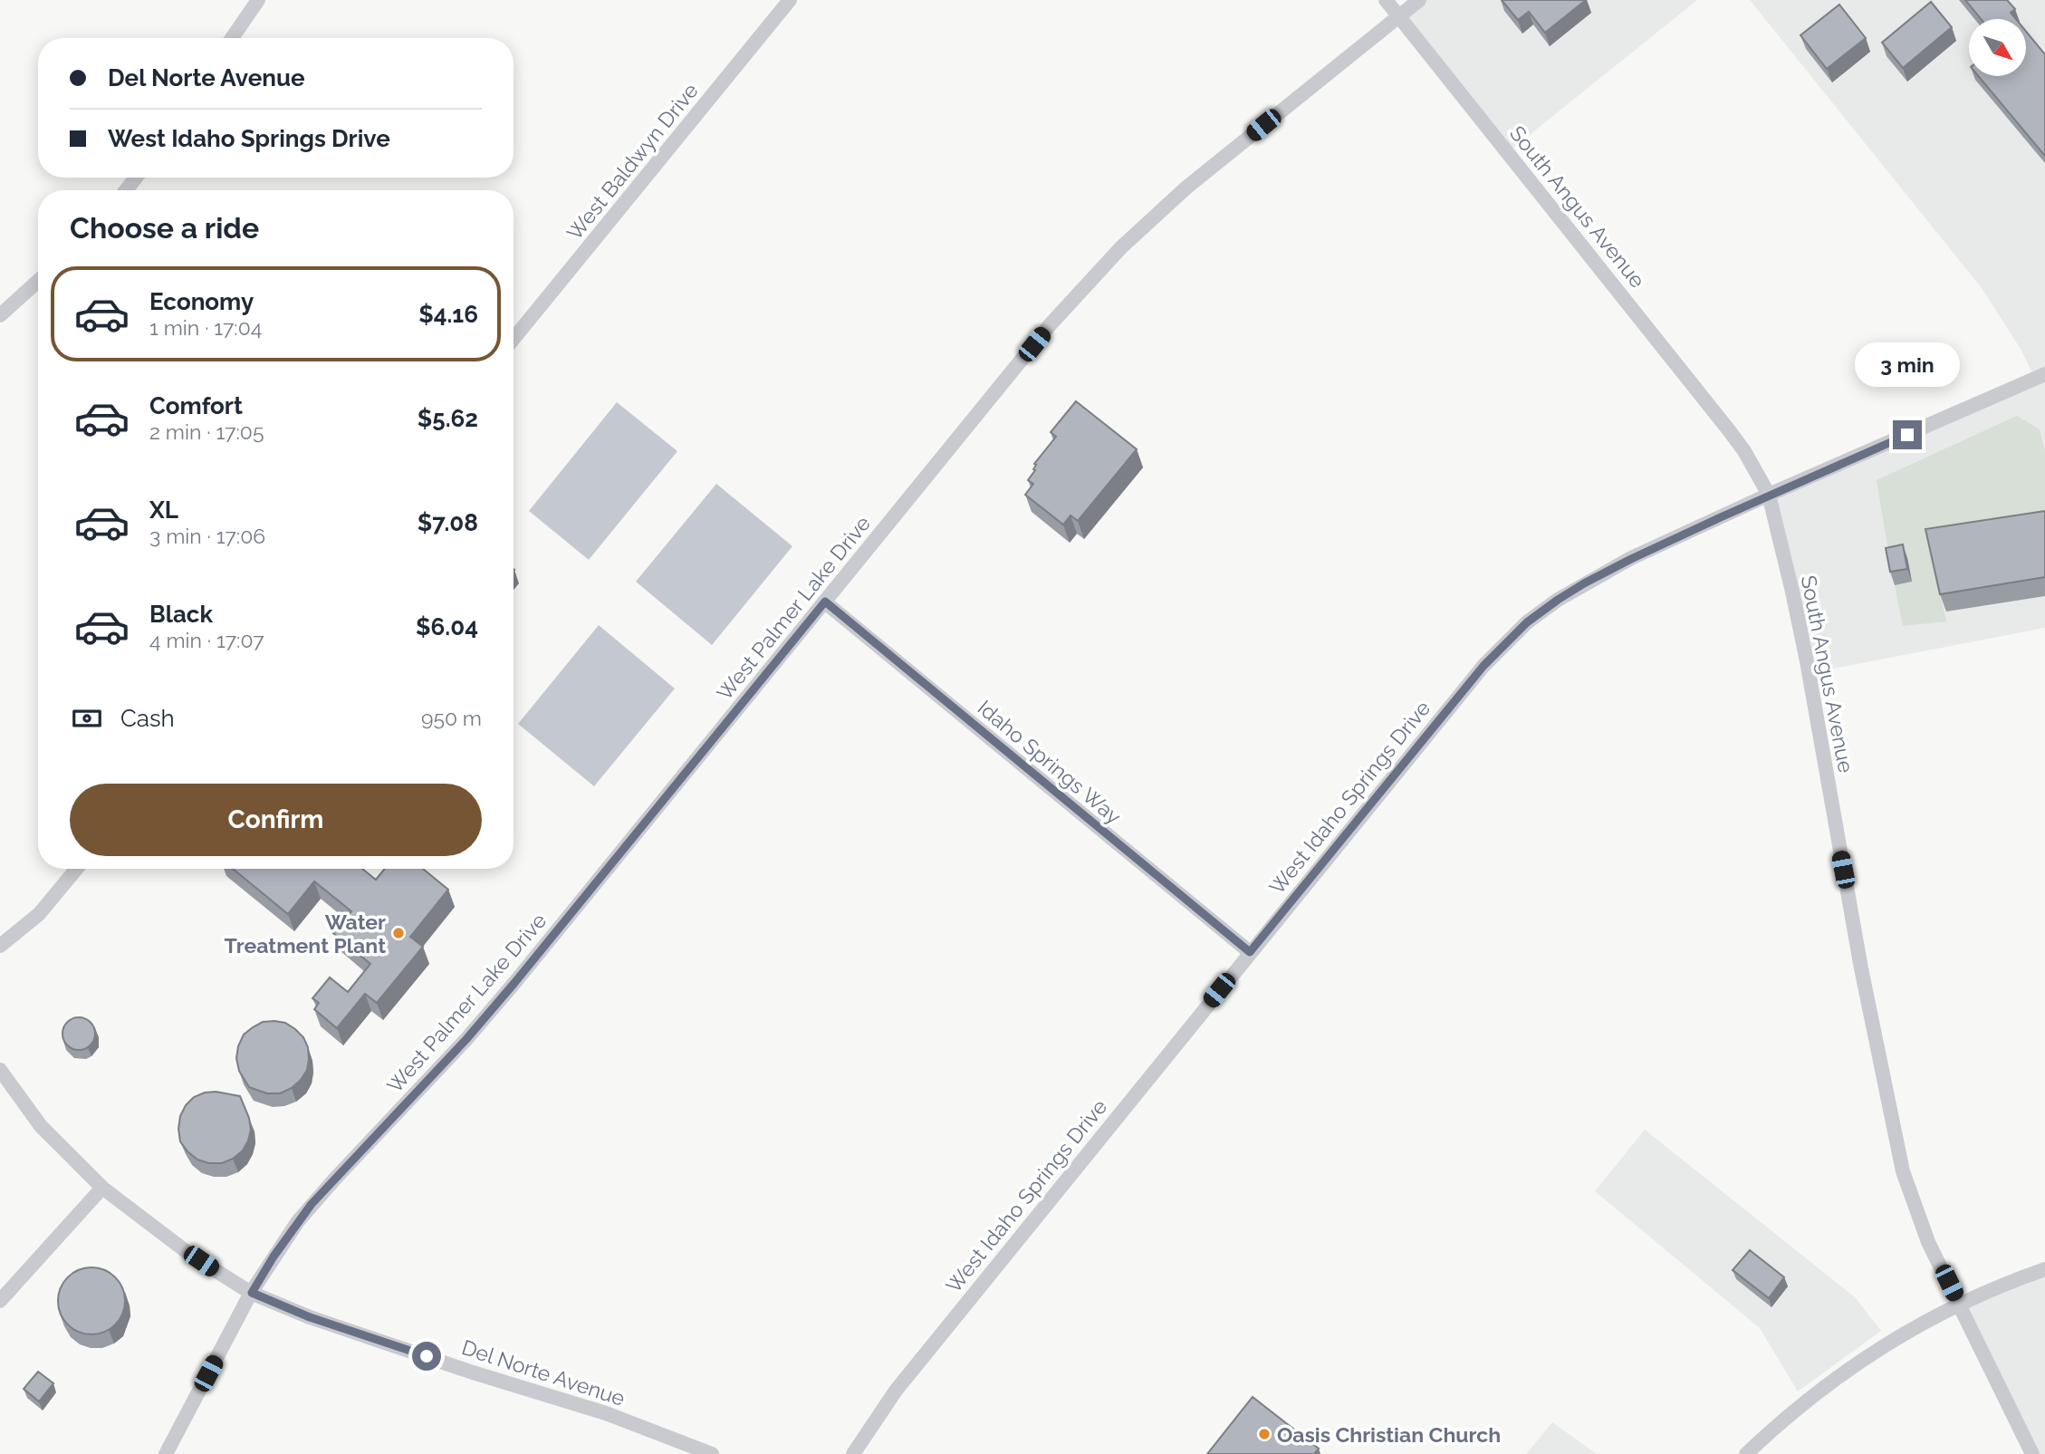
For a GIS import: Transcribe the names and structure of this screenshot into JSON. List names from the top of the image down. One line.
{"streets":{"street":["West Baldwyn Drive","South Angus Avenue","West Palmer Lake Drive","Idaho Springs Way","West Idaho Springs Drive","Del Norte Avenue"]},"crossings":[["South Angus Avenue","West Palmer Lake Drive"],["South Angus Avenue","West Idaho Springs Drive"],["West Palmer Lake Drive","Idaho Springs Way"],["West Palmer Lake Drive","Del Norte Avenue"],["Idaho Springs Way","West Idaho Springs Drive"]],"places":["Water Treatment Plant","Oasis Christian Church"],"north":"bottom right","page":{"banner":["Del Norte Avenue","West Idaho Springs Drive"],"heading":"Choose a ride","list":[{"name":"Economy","note":"1 min · 17:04","value":"$4.16"},{"name":"Comfort","note":"2 min · 17:05","value":"$5.62"},{"name":"XL","note":"3 min · 17:06","value":"$7.08"},{"name":"Black","note":"4 min · 17:07","value":"$6.04"}],"bubble":"3 min","pay":["Cash","950 m"],"buttons":"Confirm"}}
